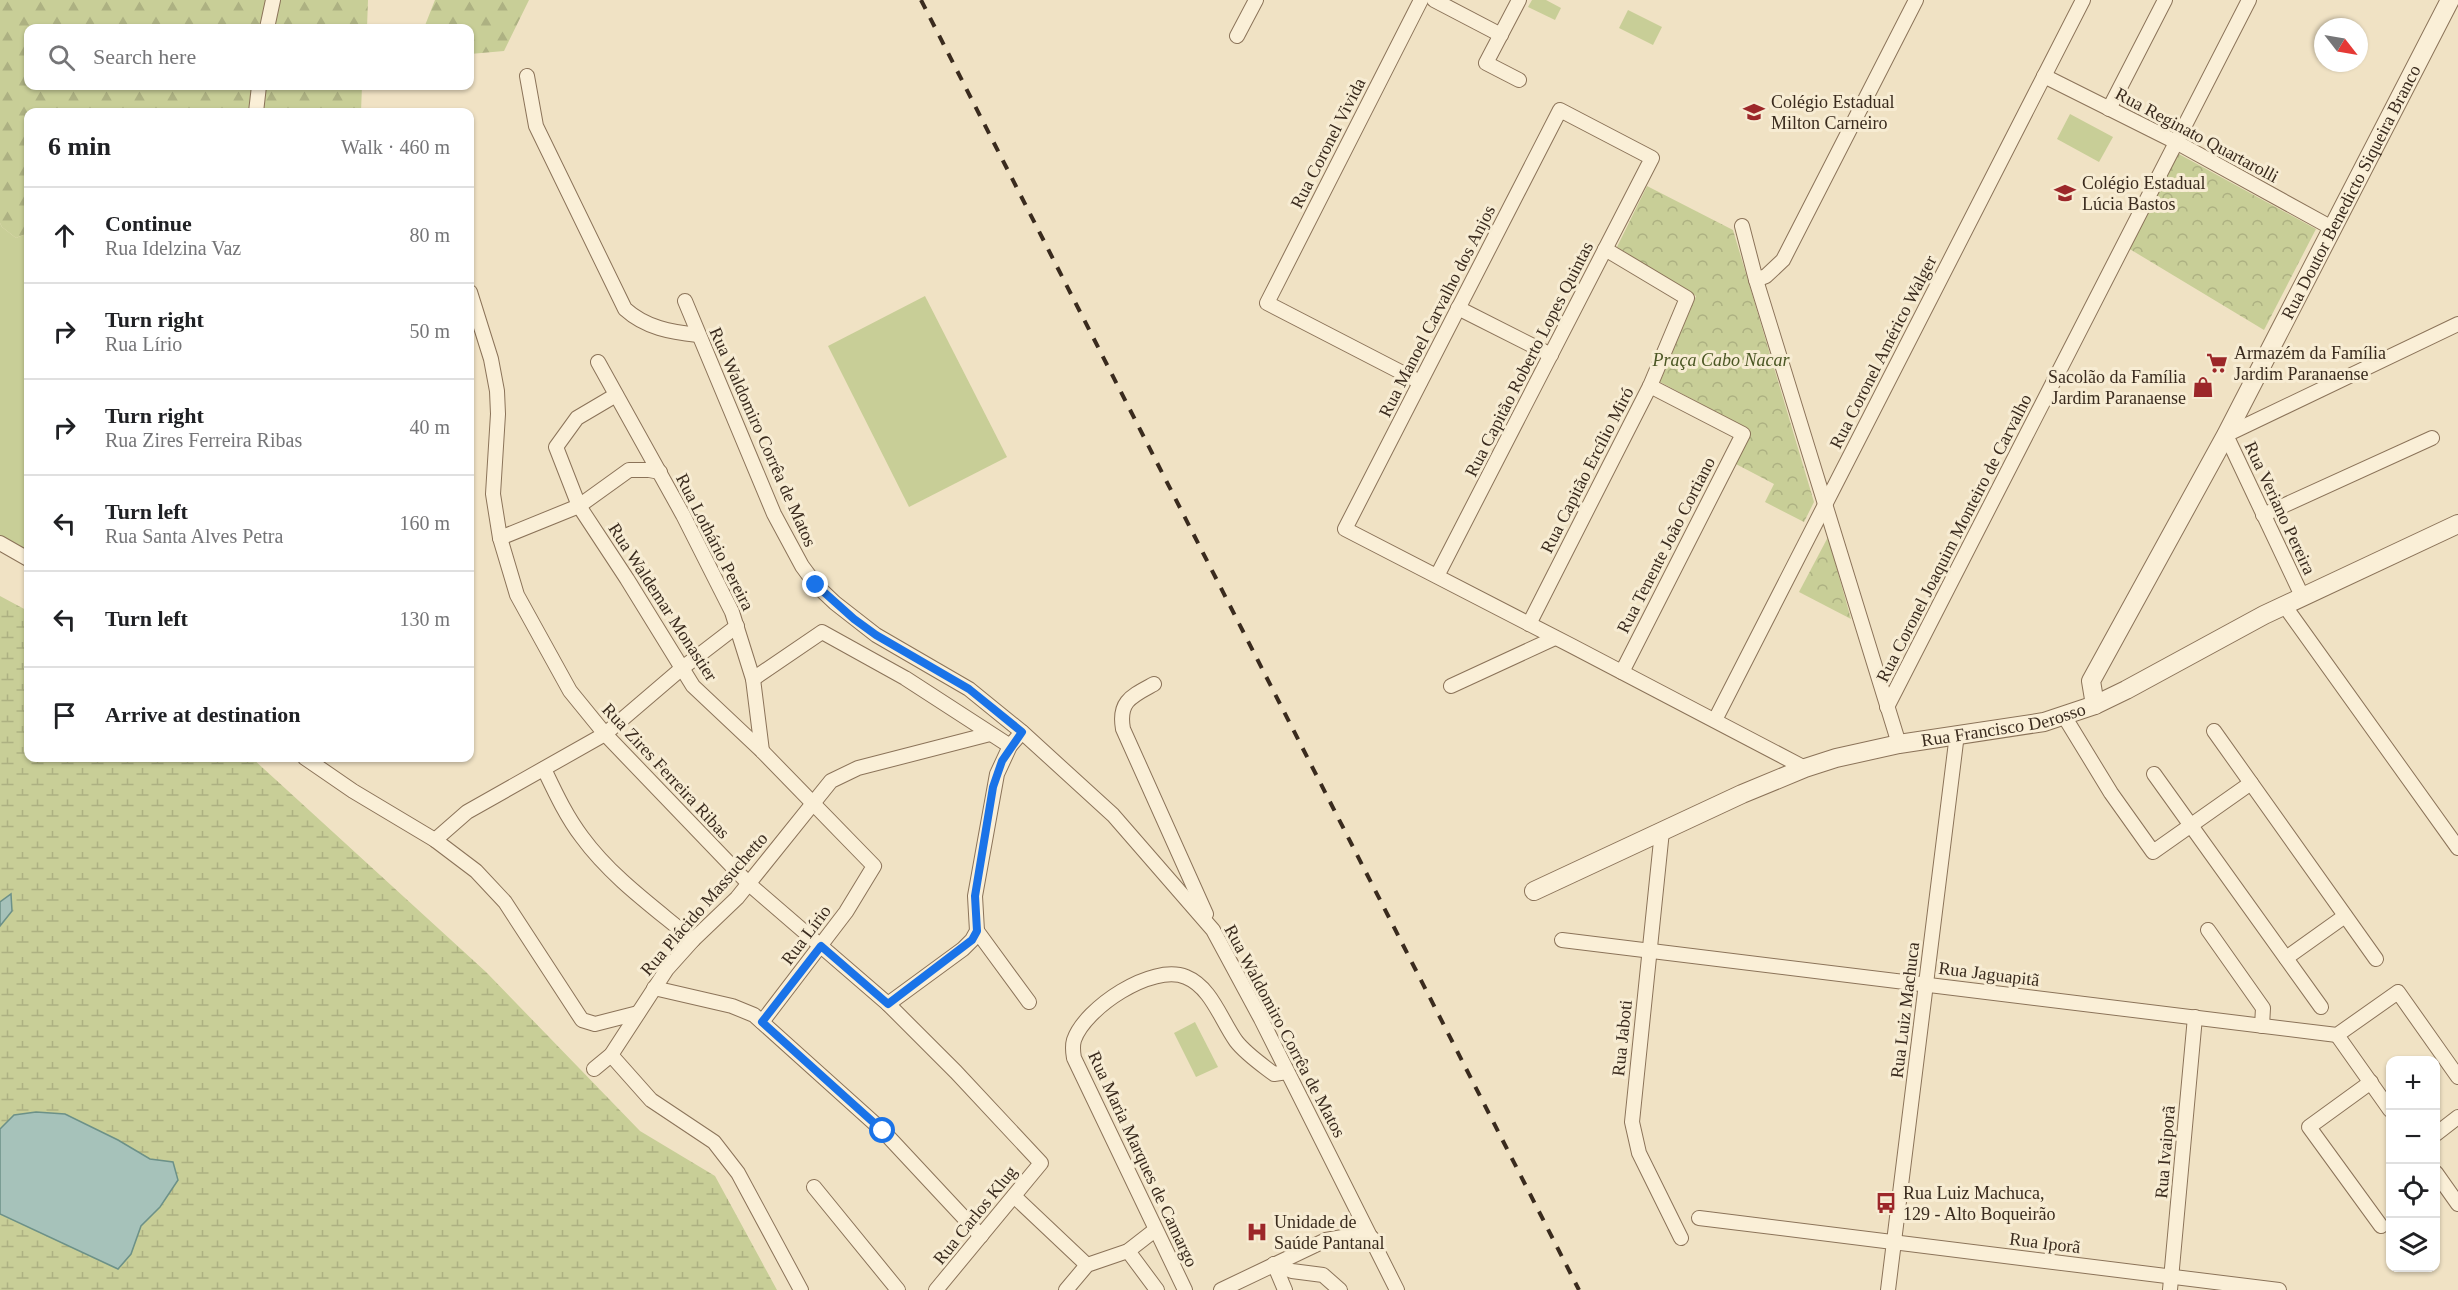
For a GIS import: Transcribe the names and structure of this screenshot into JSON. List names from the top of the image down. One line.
{"streets":{"street":["Rua Reginato Quartarolli","Rua Coronel Vivida","Rua Doutor Benedicto Siqueira Branco","Rua Manoel Carvalho dos Anjos","Rua Coronel Américo Walger","Rua Capitão Roberto Lopes Quintas","Rua Waldomiro Corrêa de Matos","Rua Capitão Ercílio Miró","Rua Veriano Pereira","Rua Coronel Joaquim Monteiro de Carvalho","Rua Lothário Pereira","Rua Tenente João Cortiano","Rua Waldemar Monastier","Rua Francisco Derosso","Rua Zires Ferreira Ribas","Rua Plácido Massuchetto","Rua Lírio","Rua Jaguapitã","Rua Luiz Machuca","Rua Jaboti","Rua Ivaiporã","Rua Maria Marques de Camargo","Rua Carlos Klug","Rua Iporã"]},"crossings":[["Rua Reginato Quartarolli","Rua Doutor Benedicto Siqueira Branco"],["Rua Reginato Quartarolli","Rua Coronel Américo Walger"],["Rua Reginato Quartarolli","Rua Coronel Joaquim Monteiro de Carvalho"],["Rua Coronel Vivida","Rua Manoel Carvalho dos Anjos"],["Rua Doutor Benedicto Siqueira Branco","Rua Veriano Pereira"],["Rua Doutor Benedicto Siqueira Branco","Rua Francisco Derosso"],["Rua Manoel Carvalho dos Anjos","Rua Capitão Roberto Lopes Quintas"],["Rua Capitão Roberto Lopes Quintas","Rua Capitão Ercílio Miró"],["Rua Waldomiro Corrêa de Matos","Rua Maria Marques de Camargo"],["Rua Capitão Ercílio Miró","Rua Tenente João Cortiano"],["Rua Veriano Pereira","Rua Francisco Derosso"],["Rua Lothário Pereira","Rua Waldemar Monastier"],["Rua Waldemar Monastier","Rua Plácido Massuchetto"],["Rua Waldemar Monastier","Rua Lírio"],["Rua Francisco Derosso","Rua Luiz Machuca"],["Rua Francisco Derosso","Rua Jaboti"],["Rua Zires Ferreira Ribas","Rua Plácido Massuchetto"],["Rua Zires Ferreira Ribas","Rua Lírio"],["Rua Zires Ferreira Ribas","Rua Carlos Klug"],["Rua Jaguapitã","Rua Luiz Machuca"],["Rua Jaguapitã","Rua Jaboti"],["Rua Jaguapitã","Rua Ivaiporã"],["Rua Luiz Machuca","Rua Iporã"],["Rua Ivaiporã","Rua Iporã"]],"parks":["Praça Cabo Nacar"],"places":{"school or university":["Colégio Estadual Milton Carneiro","Colégio Estadual Lúcia Bastos"],"supermarket":["Armazém da Família Jardim Paranaense"],"shop":["Sacolão da Família Jardim Paranaense"],"bus stop":["Rua Luiz Machuca, 129 - Alto Boqueirão"],"hospital":["Unidade de Saúde Pantanal"]},"north":"bottom right","page":{"search":"Search here","heading":["6 min","Walk · 460 m"],"list":[["Continue","Rua Idelzina Vaz","80 m"],["Turn right","Rua Lírio","50 m"],["Turn right","Rua Zires Ferreira Ribas","40 m"],["Turn left","Rua Santa Alves Petra","160 m"],["Turn left","130 m"],"Arrive at destination"],"map_buttons":["+","−"]}}
